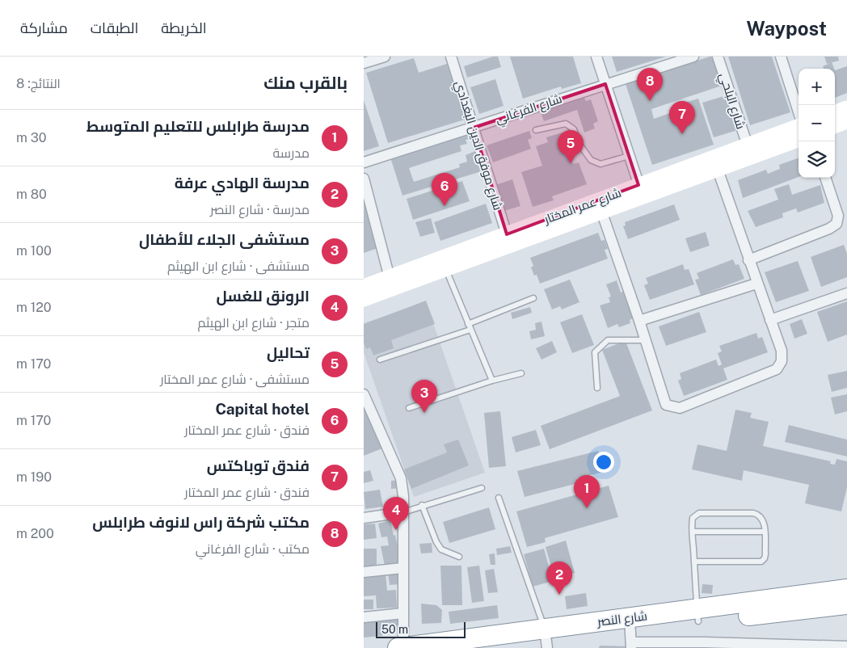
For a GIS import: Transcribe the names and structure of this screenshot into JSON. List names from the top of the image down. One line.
{"streets":{"highway":["شارع النصر"],"main road":["شارع عمر المختار"],"street":["شارع البلحي","شارع الفرغاني","شارع موفق الدين البغدادي"]},"crossings":[["شارع البلحي","شارع عمر المختار"],["شارع الفرغاني","شارع موفق الدين البغدادي"],["شارع موفق الدين البغدادي","شارع عمر المختار"]],"scale_bar":"50 m","page":{"header":"Waypost","nav":["الخريطة","الطبقات","مشاركة"],"heading":["بالقرب منك","النتائج: 8"],"pins":["8","7","5","6","3","1","4","2"],"map_buttons":["+","−"],"list":[{"mark":"1","name":"مدرسة طرابلس للتعليم المتوسط","note":"مدرسة","value":"30 m"},{"mark":"2","name":"مدرسة الهادي عرفة","note":"مدرسة · شارع النصر","value":"80 m"},{"mark":"3","name":"مستشفى الجلاء للأطفال","note":"مستشفى · شارع ابن الهيثم","value":"100 m"},{"mark":"4","name":"الرونق للغسل","note":"متجر · شارع ابن الهيثم","value":"120 m"},{"mark":"5","name":"تحاليل","note":"مستشفى · شارع عمر المختار","value":"170 m"},{"mark":"6","name":"Capital hotel","note":"فندق · شارع عمر المختار","value":"170 m"},{"mark":"7","name":"فندق توباكتس","note":"فندق · شارع عمر المختار","value":"190 m"},{"mark":"8","name":"مكتب شركة راس لانوف طرابلس","note":"مكتب · شارع الفرغاني","value":"200 m"}],"scale":"50 m"}}
